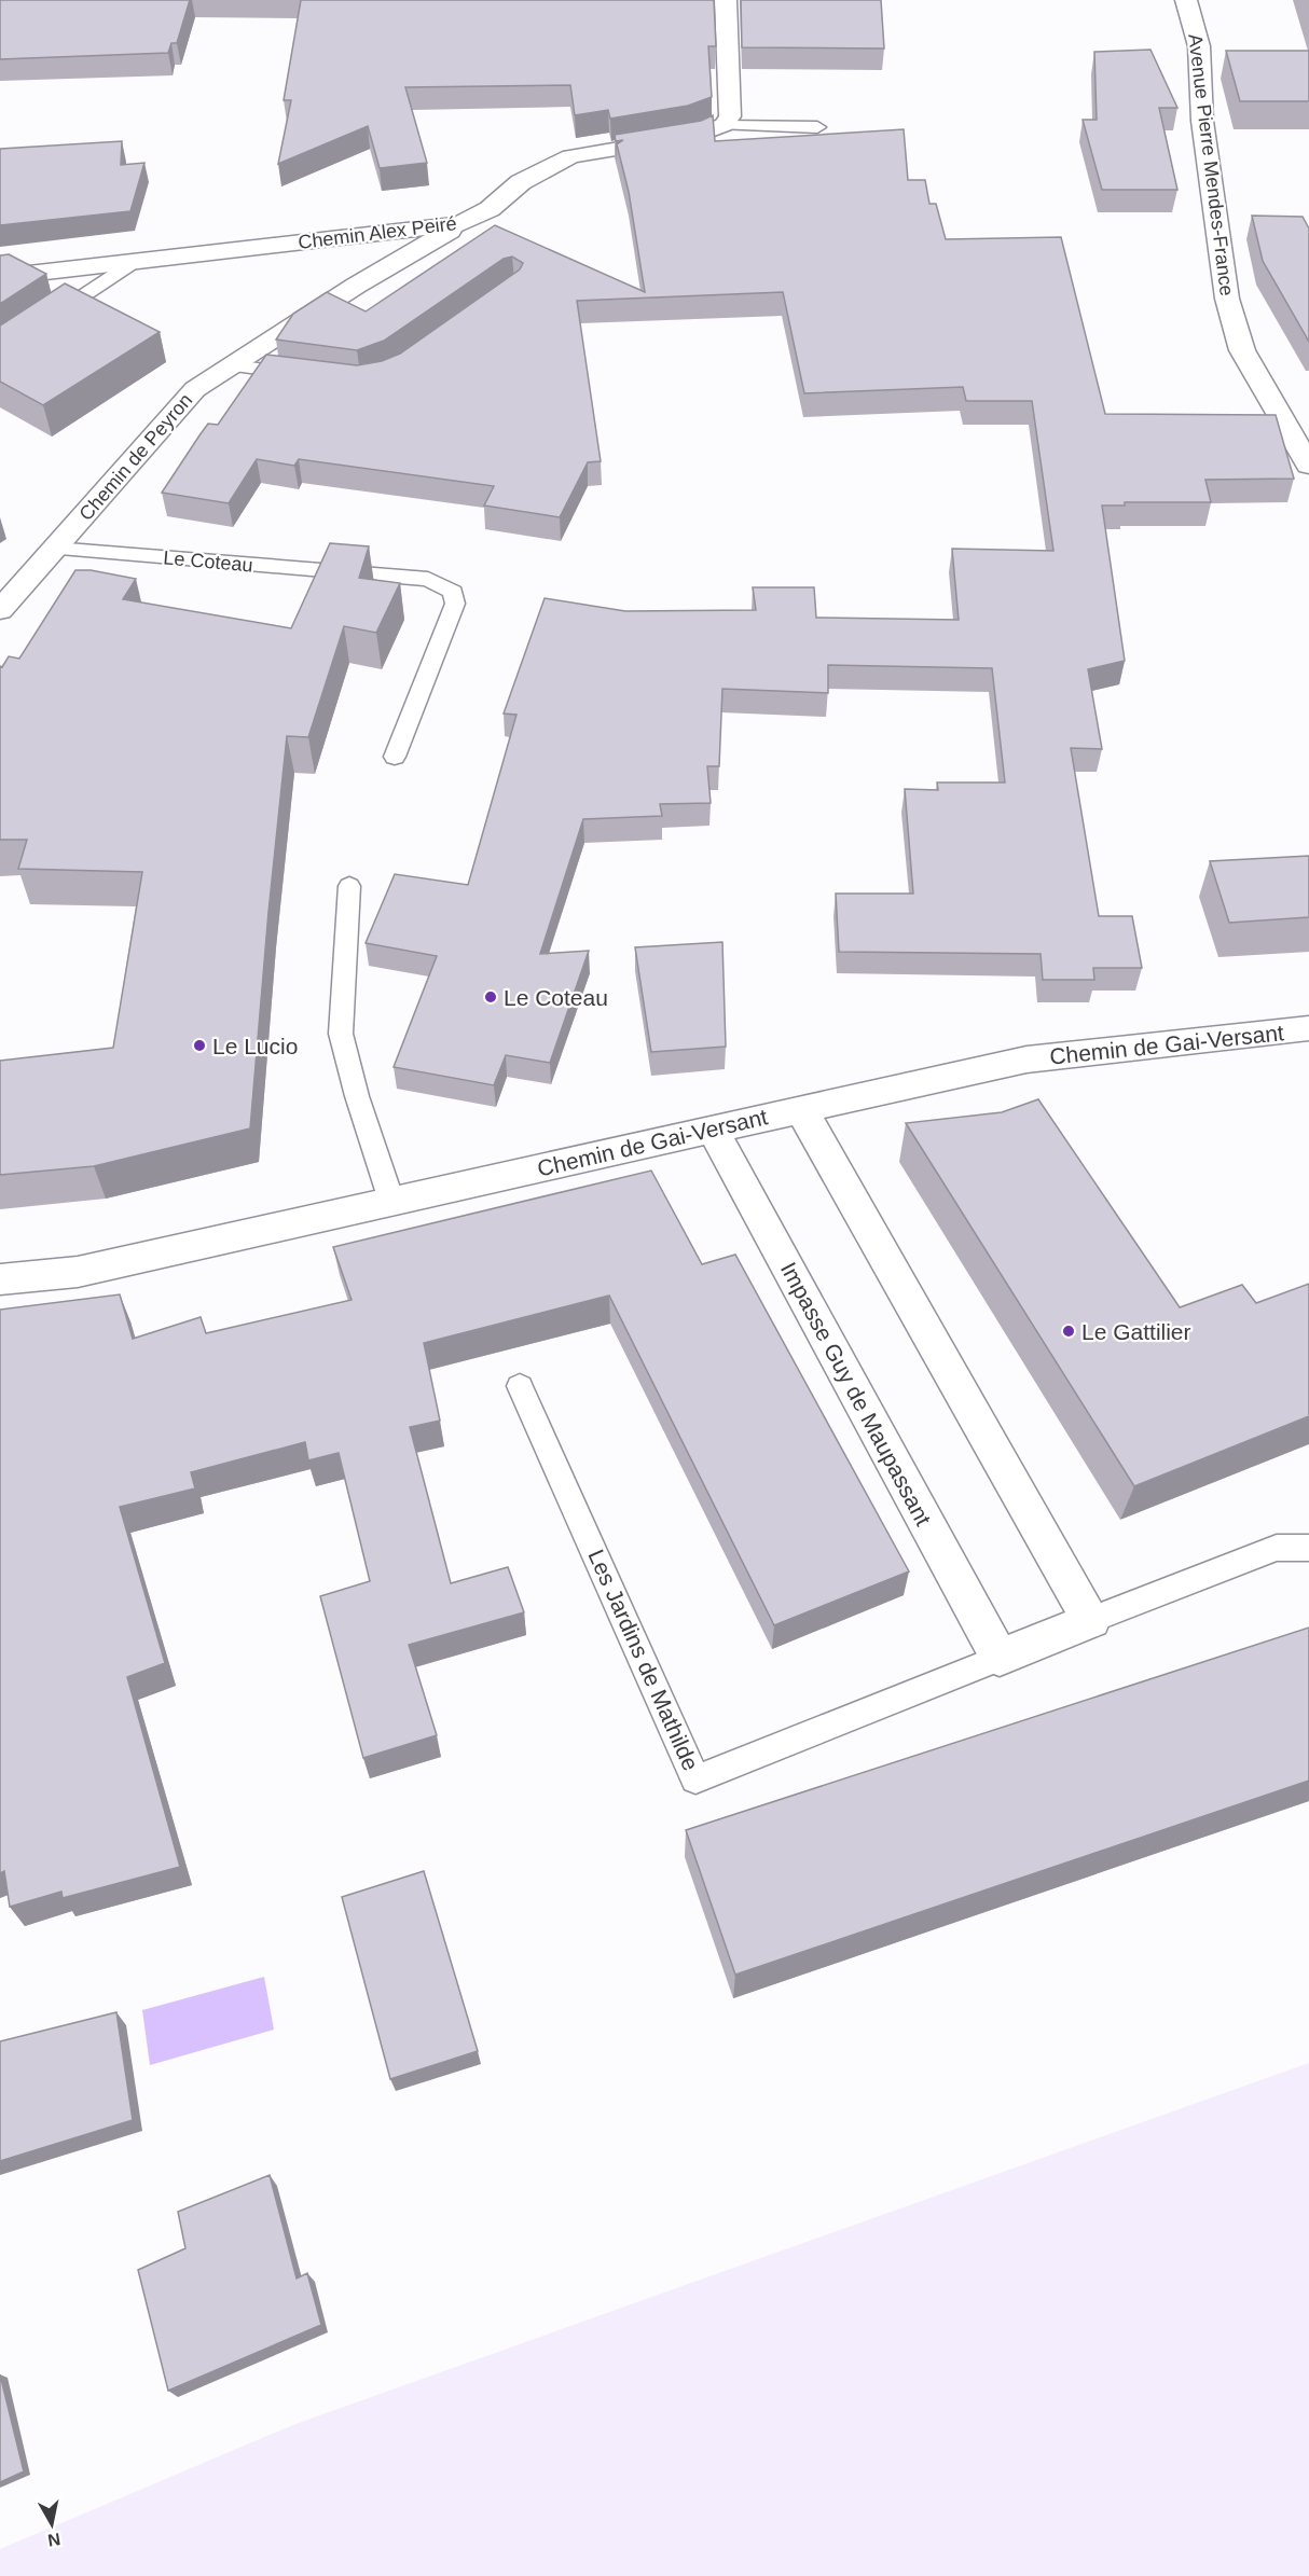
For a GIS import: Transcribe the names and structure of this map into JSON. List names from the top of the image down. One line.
{"streets":{"street":["Avenue Pierre Mendes-France","Chemin Alex Peiré","Chemin de Peyron","Chemin de Gai-Versant","Impasse Guy de Maupassant"],"lane":["Le Coteau","Les Jardins de Mathilde"]},"crossings":[["Chemin Alex Peiré","Chemin de Peyron"],["Chemin de Peyron","Le Coteau"],["Chemin de Gai-Versant","Impasse Guy de Maupassant"],["Impasse Guy de Maupassant","Les Jardins de Mathilde"]],"places":["Le Coteau","Le Lucio","Le Gattilier"],"north":"bottom"}
